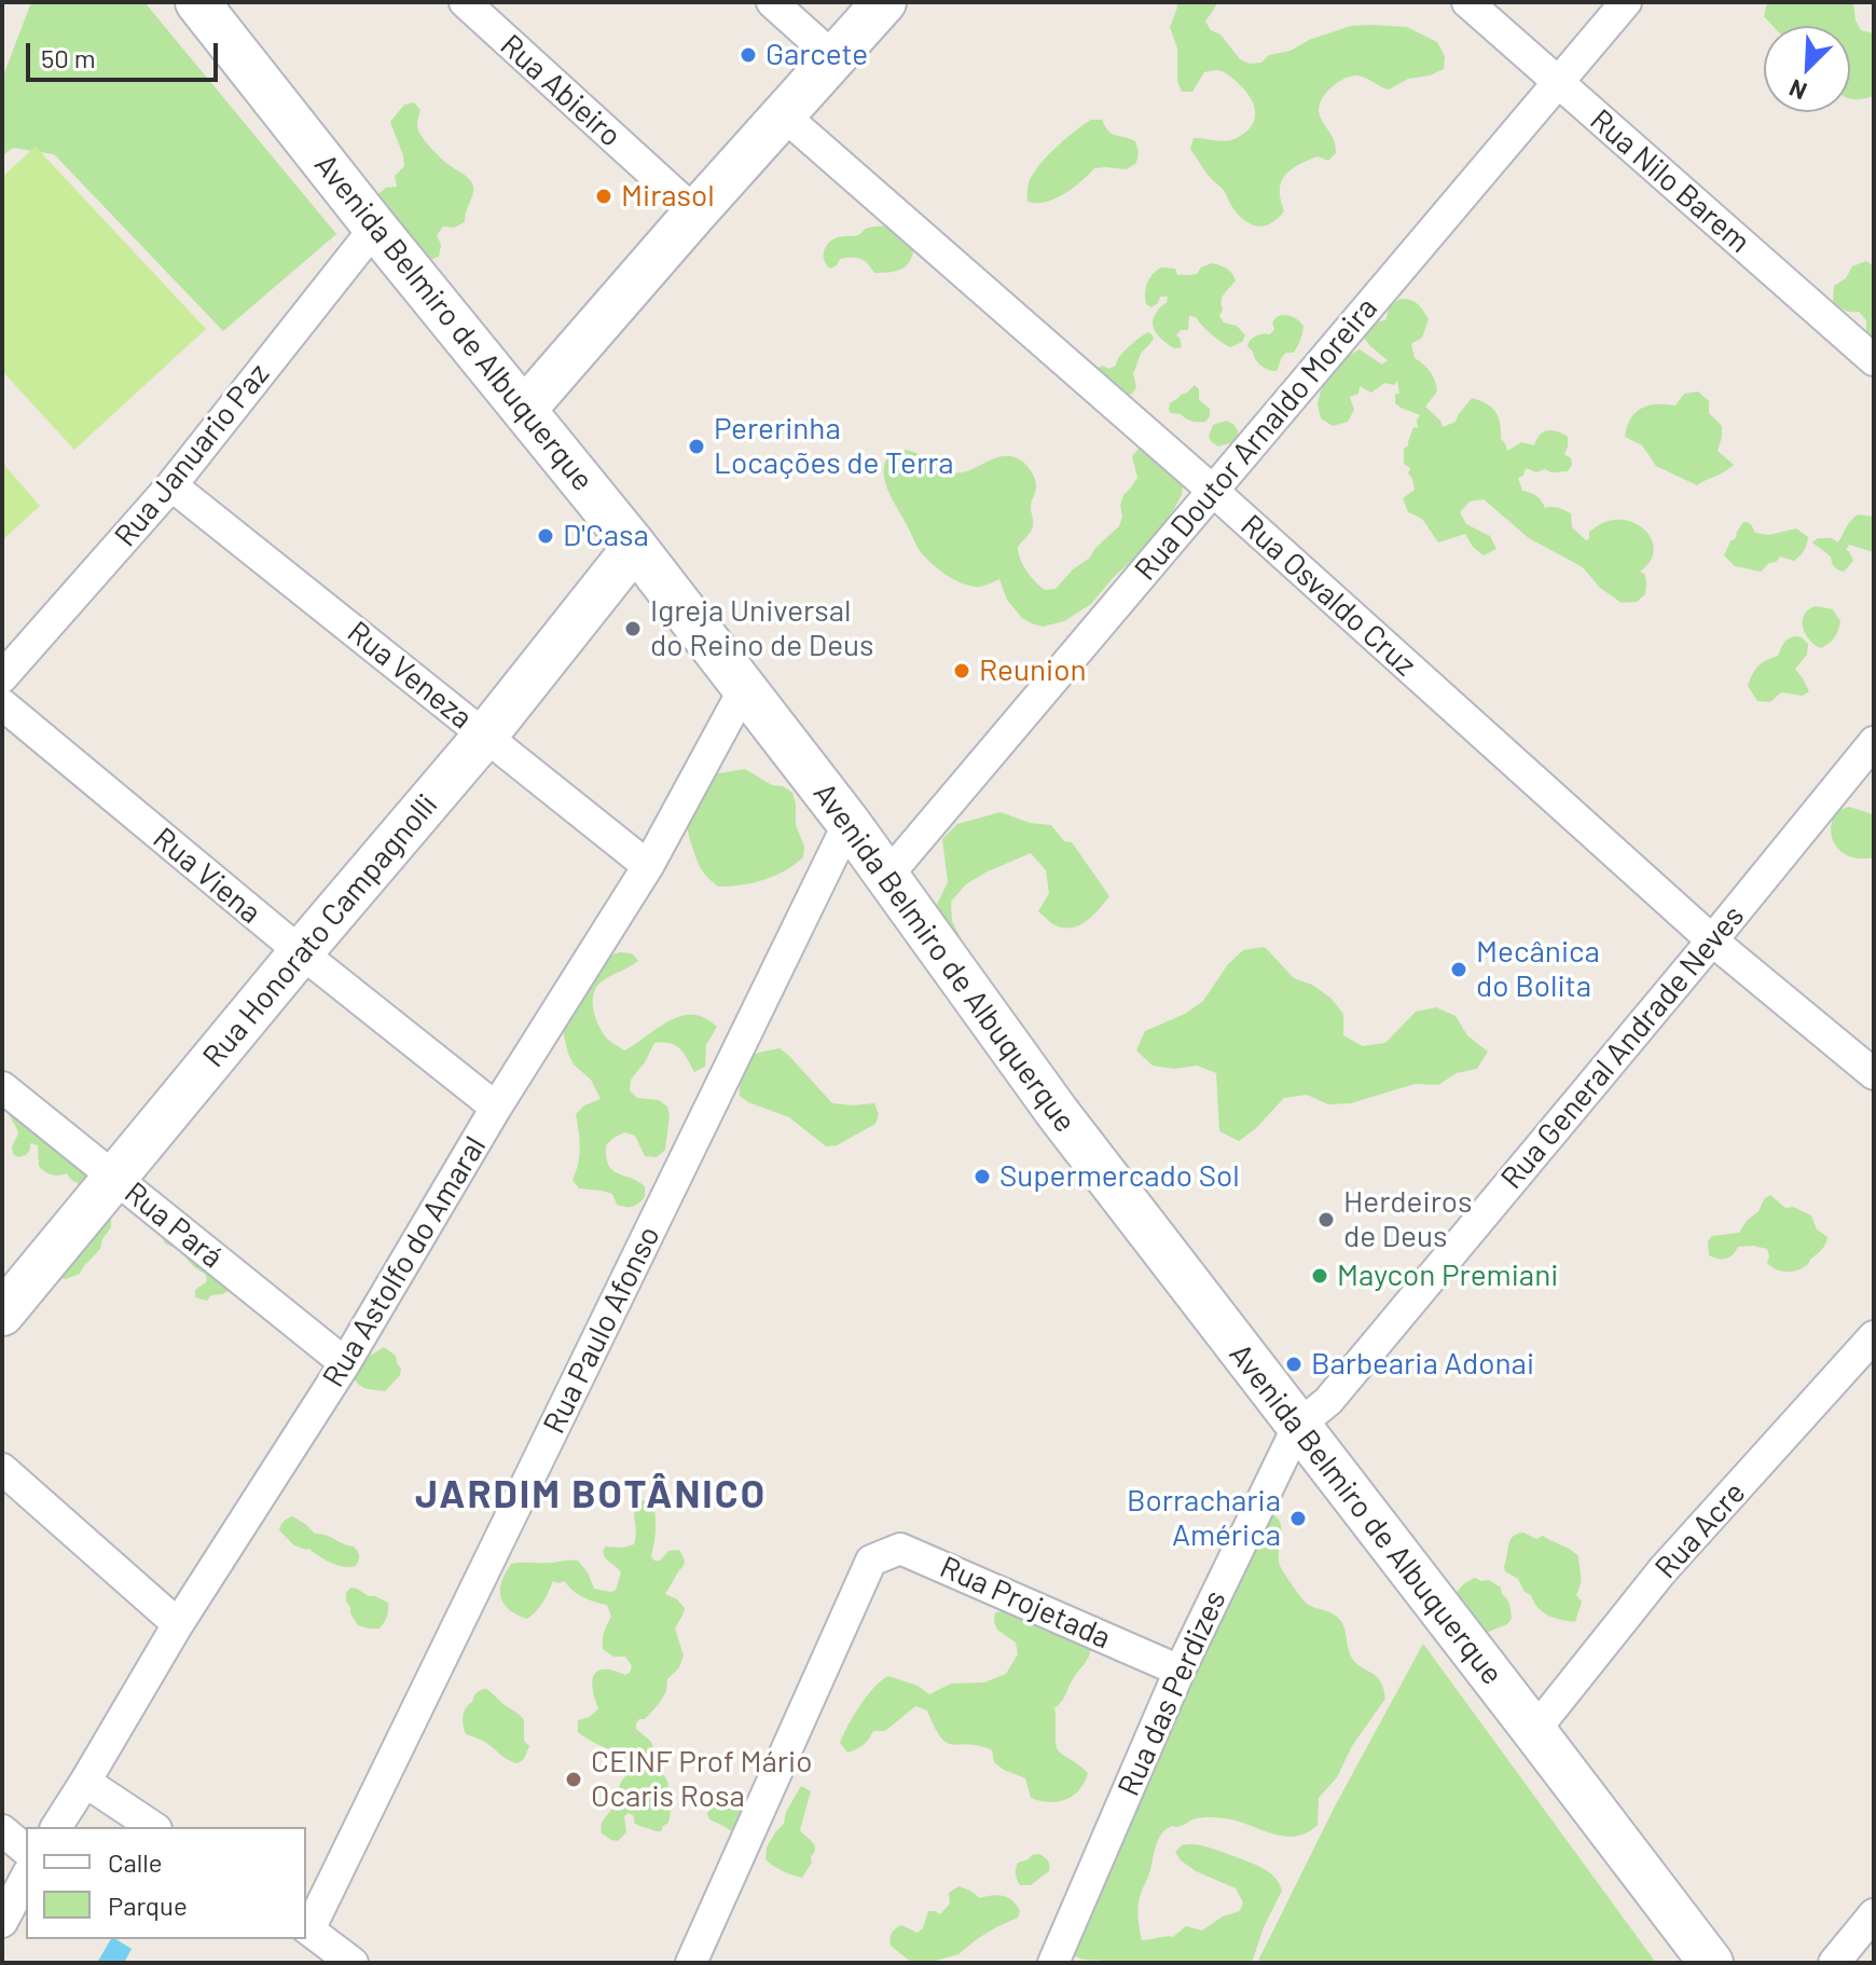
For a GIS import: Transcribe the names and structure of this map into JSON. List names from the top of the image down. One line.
{"streets":{"main road":["Avenida Belmiro de Albuquerque","Rua Honorato Campagnolli"],"street":["Rua Abieiro","Rua Nilo Barem","Rua Doutor Arnaldo Moreira","Rua Januario Paz","Rua Osvaldo Cruz","Rua Veneza","Rua Viena","Rua General Andrade Neves","Rua Pará","Rua Astolfo do Amaral","Rua Paulo Afonso","Rua Acre","Rua Projetada","Rua das Perdizes"]},"crossings":[["Rua Nilo Barem","Rua Doutor Arnaldo Moreira"],["Avenida Belmiro de Albuquerque","Rua Doutor Arnaldo Moreira"],["Avenida Belmiro de Albuquerque","Rua Januario Paz"],["Avenida Belmiro de Albuquerque","Rua Honorato Campagnolli"],["Avenida Belmiro de Albuquerque","Rua General Andrade Neves"],["Avenida Belmiro de Albuquerque","Rua Astolfo do Amaral"],["Avenida Belmiro de Albuquerque","Rua Paulo Afonso"],["Avenida Belmiro de Albuquerque","Rua Acre"],["Avenida Belmiro de Albuquerque","Rua das Perdizes"],["Rua Doutor Arnaldo Moreira","Rua Osvaldo Cruz"],["Rua Januario Paz","Rua Veneza"],["Rua Osvaldo Cruz","Rua General Andrade Neves"],["Rua Veneza","Rua Honorato Campagnolli"],["Rua Veneza","Rua Astolfo do Amaral"],["Rua Viena","Rua Honorato Campagnolli"],["Rua Viena","Rua Astolfo do Amaral"],["Rua Honorato Campagnolli","Rua Pará"],["Rua General Andrade Neves","Rua das Perdizes"],["Rua Pará","Rua Astolfo do Amaral"],["Rua Projetada","Rua das Perdizes"]],"districts":["JARDIM BOTÂNICO"],"places":["Garcete","Mirasol","Pererinha Locações de Terra","D'Casa","Igreja Universal do Reino de Deus","Reunion","Mecânica do Bolita","Supermercado Sol","Herdeiros de Deus","Maycon Premiani","Barbearia Adonai","Borracharia América","CEINF Prof Mário Ocaris Rosa"],"legend":["Calle","Parque"],"scale_bar":"50 m","north":"bottom left"}
